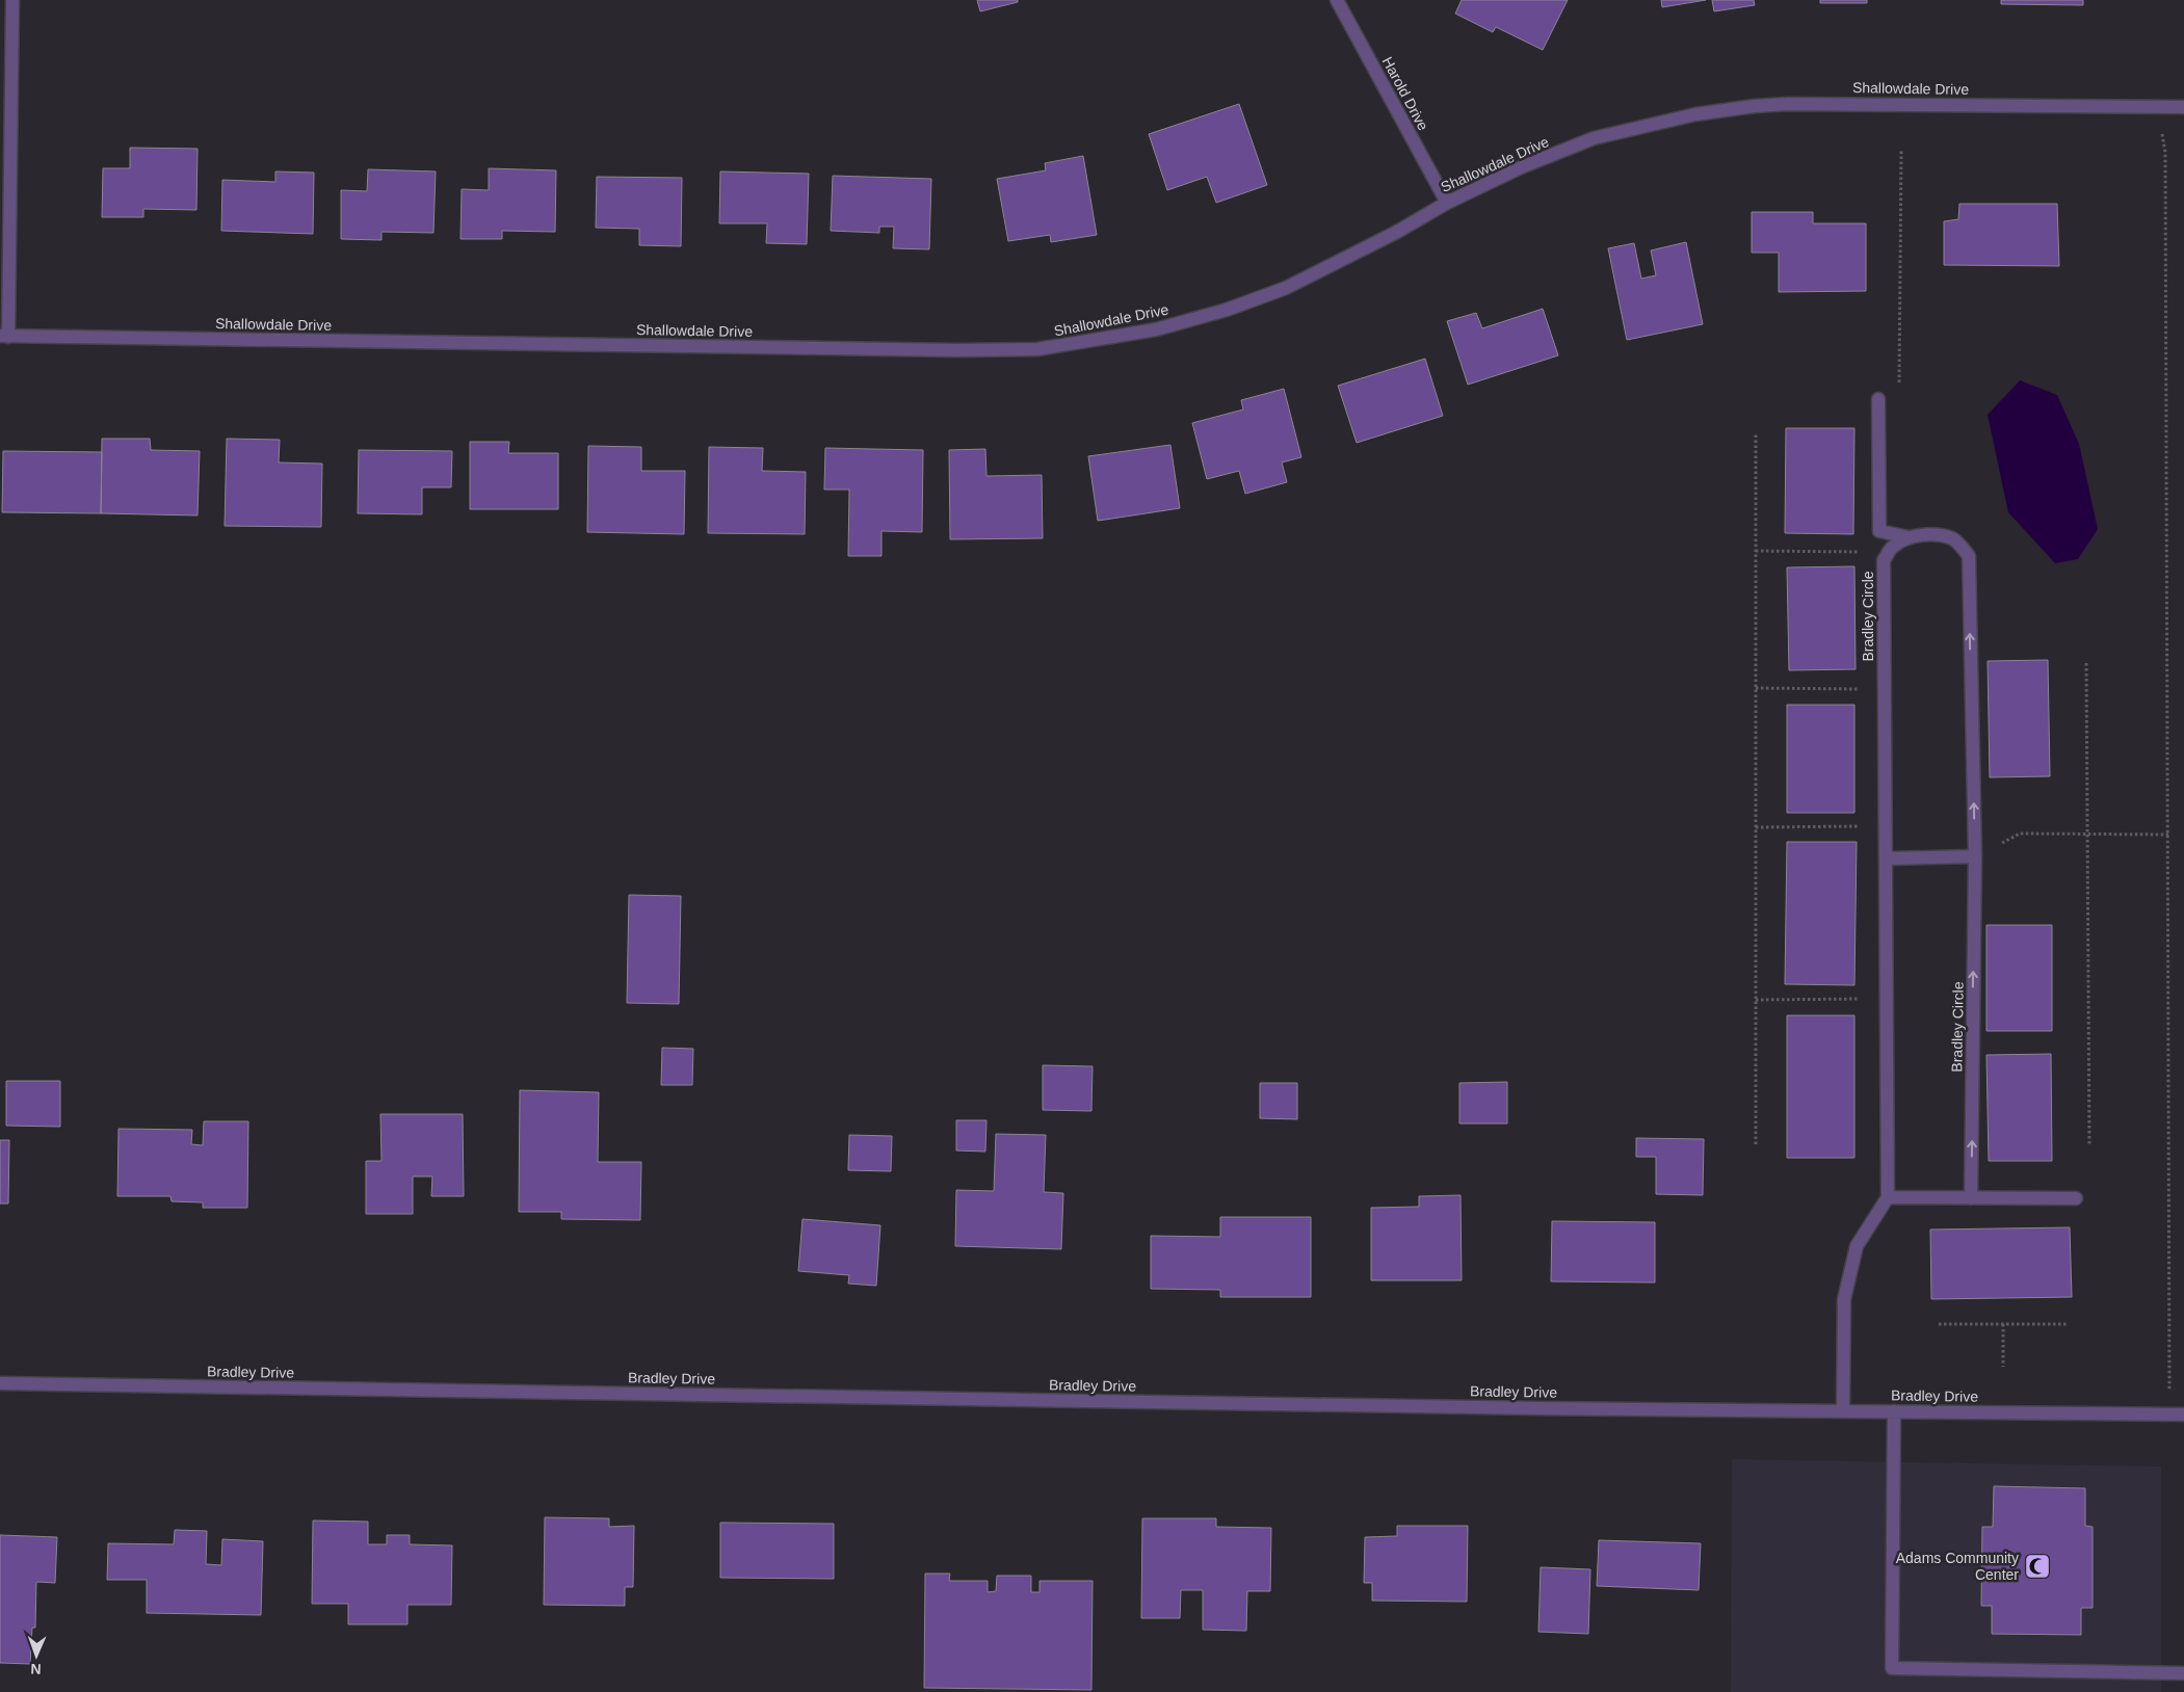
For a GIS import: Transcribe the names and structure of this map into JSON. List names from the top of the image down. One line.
{"streets":{"street":["Shallowdale Drive","Harold Drive","Bradley Circle","Bradley Drive"]},"crossings":[["Shallowdale Drive","Harold Drive"]],"places":{"mosque":["Adams Community Center"]},"north":"bottom"}
